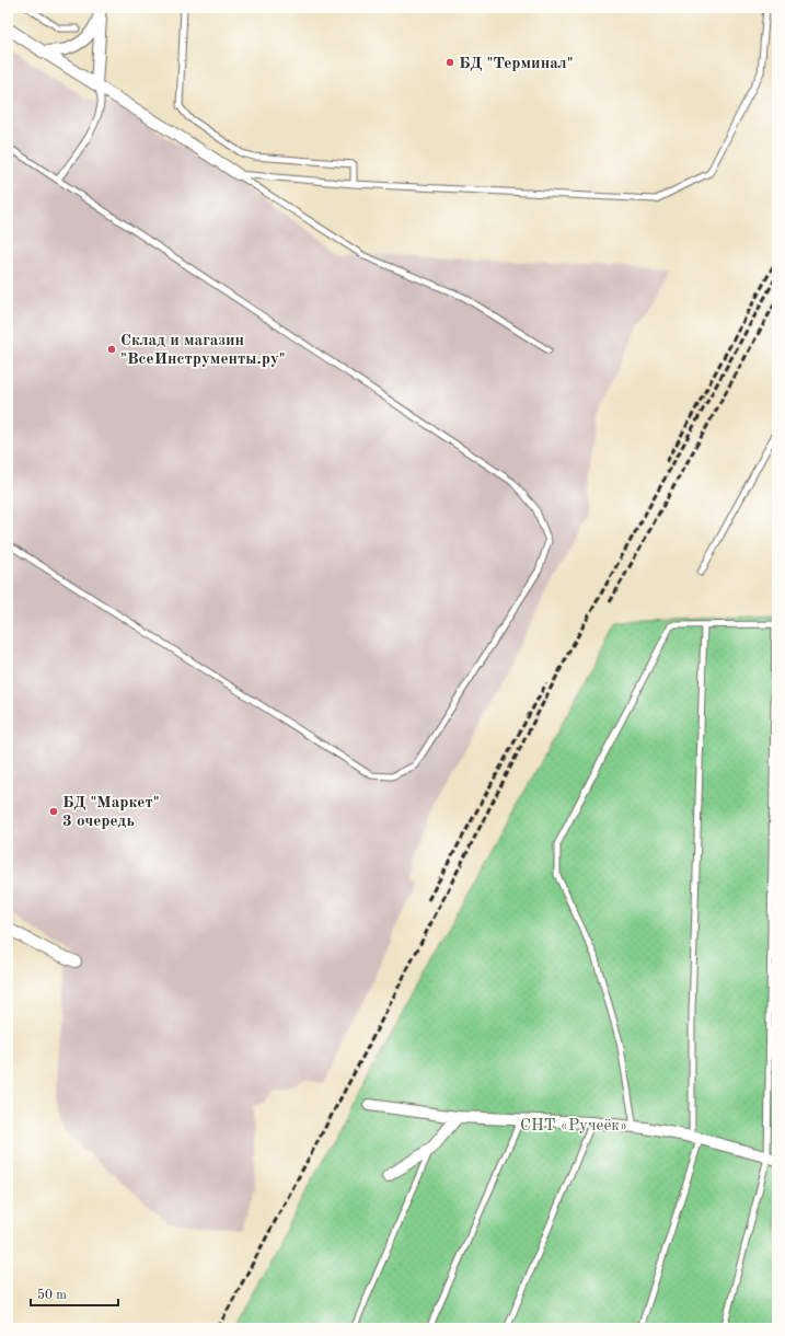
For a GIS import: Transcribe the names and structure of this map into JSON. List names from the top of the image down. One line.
{"parks":["СНТ «Ручеёк»"],"places":["БД \"Терминал\"","Склад и магазин \"ВсеИнструменты.ру\"","БД \"Маркет\" 3 очередь"],"scale_bar":"50 m"}
